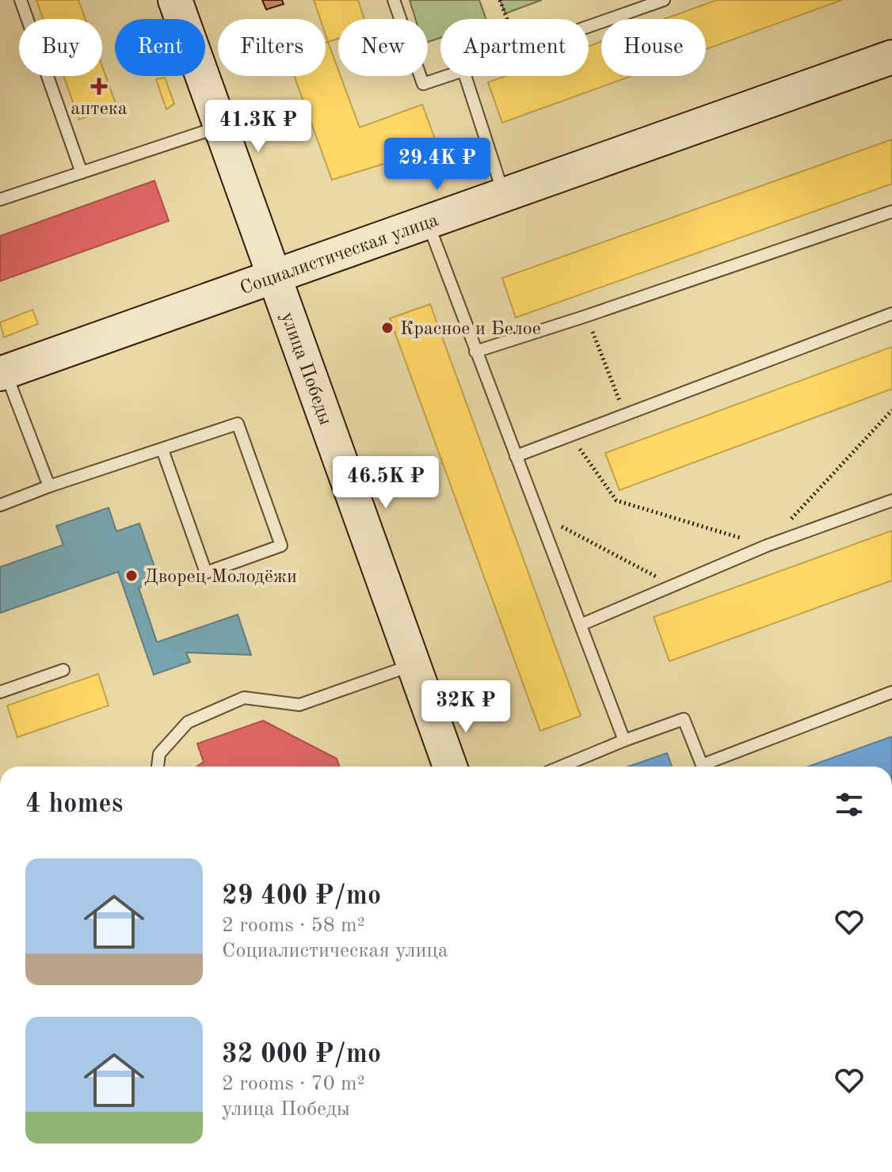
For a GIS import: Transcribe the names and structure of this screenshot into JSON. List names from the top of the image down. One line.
{"streets":{"main road":["Социалистическая улица","улица Победы"]},"crossings":[["Социалистическая улица","улица Победы"]],"places":{"health":["аптека"],"other":["Красное и Белое","Дворец Молодёжи"]},"page":{"chip":["Buy","Rent","Filters","New","Apartment","House"],"price":["41.3K ₽","29.4K ₽","46.5K ₽","32K ₽"],"heading":"4 homes","list":[{"name":"29 400 ₽/mo","note":"2 rooms · 58 m² · Социалистическая улица"},{"name":"32 000 ₽/mo","note":"2 rooms · 70 m² · улица Победы"}]}}
